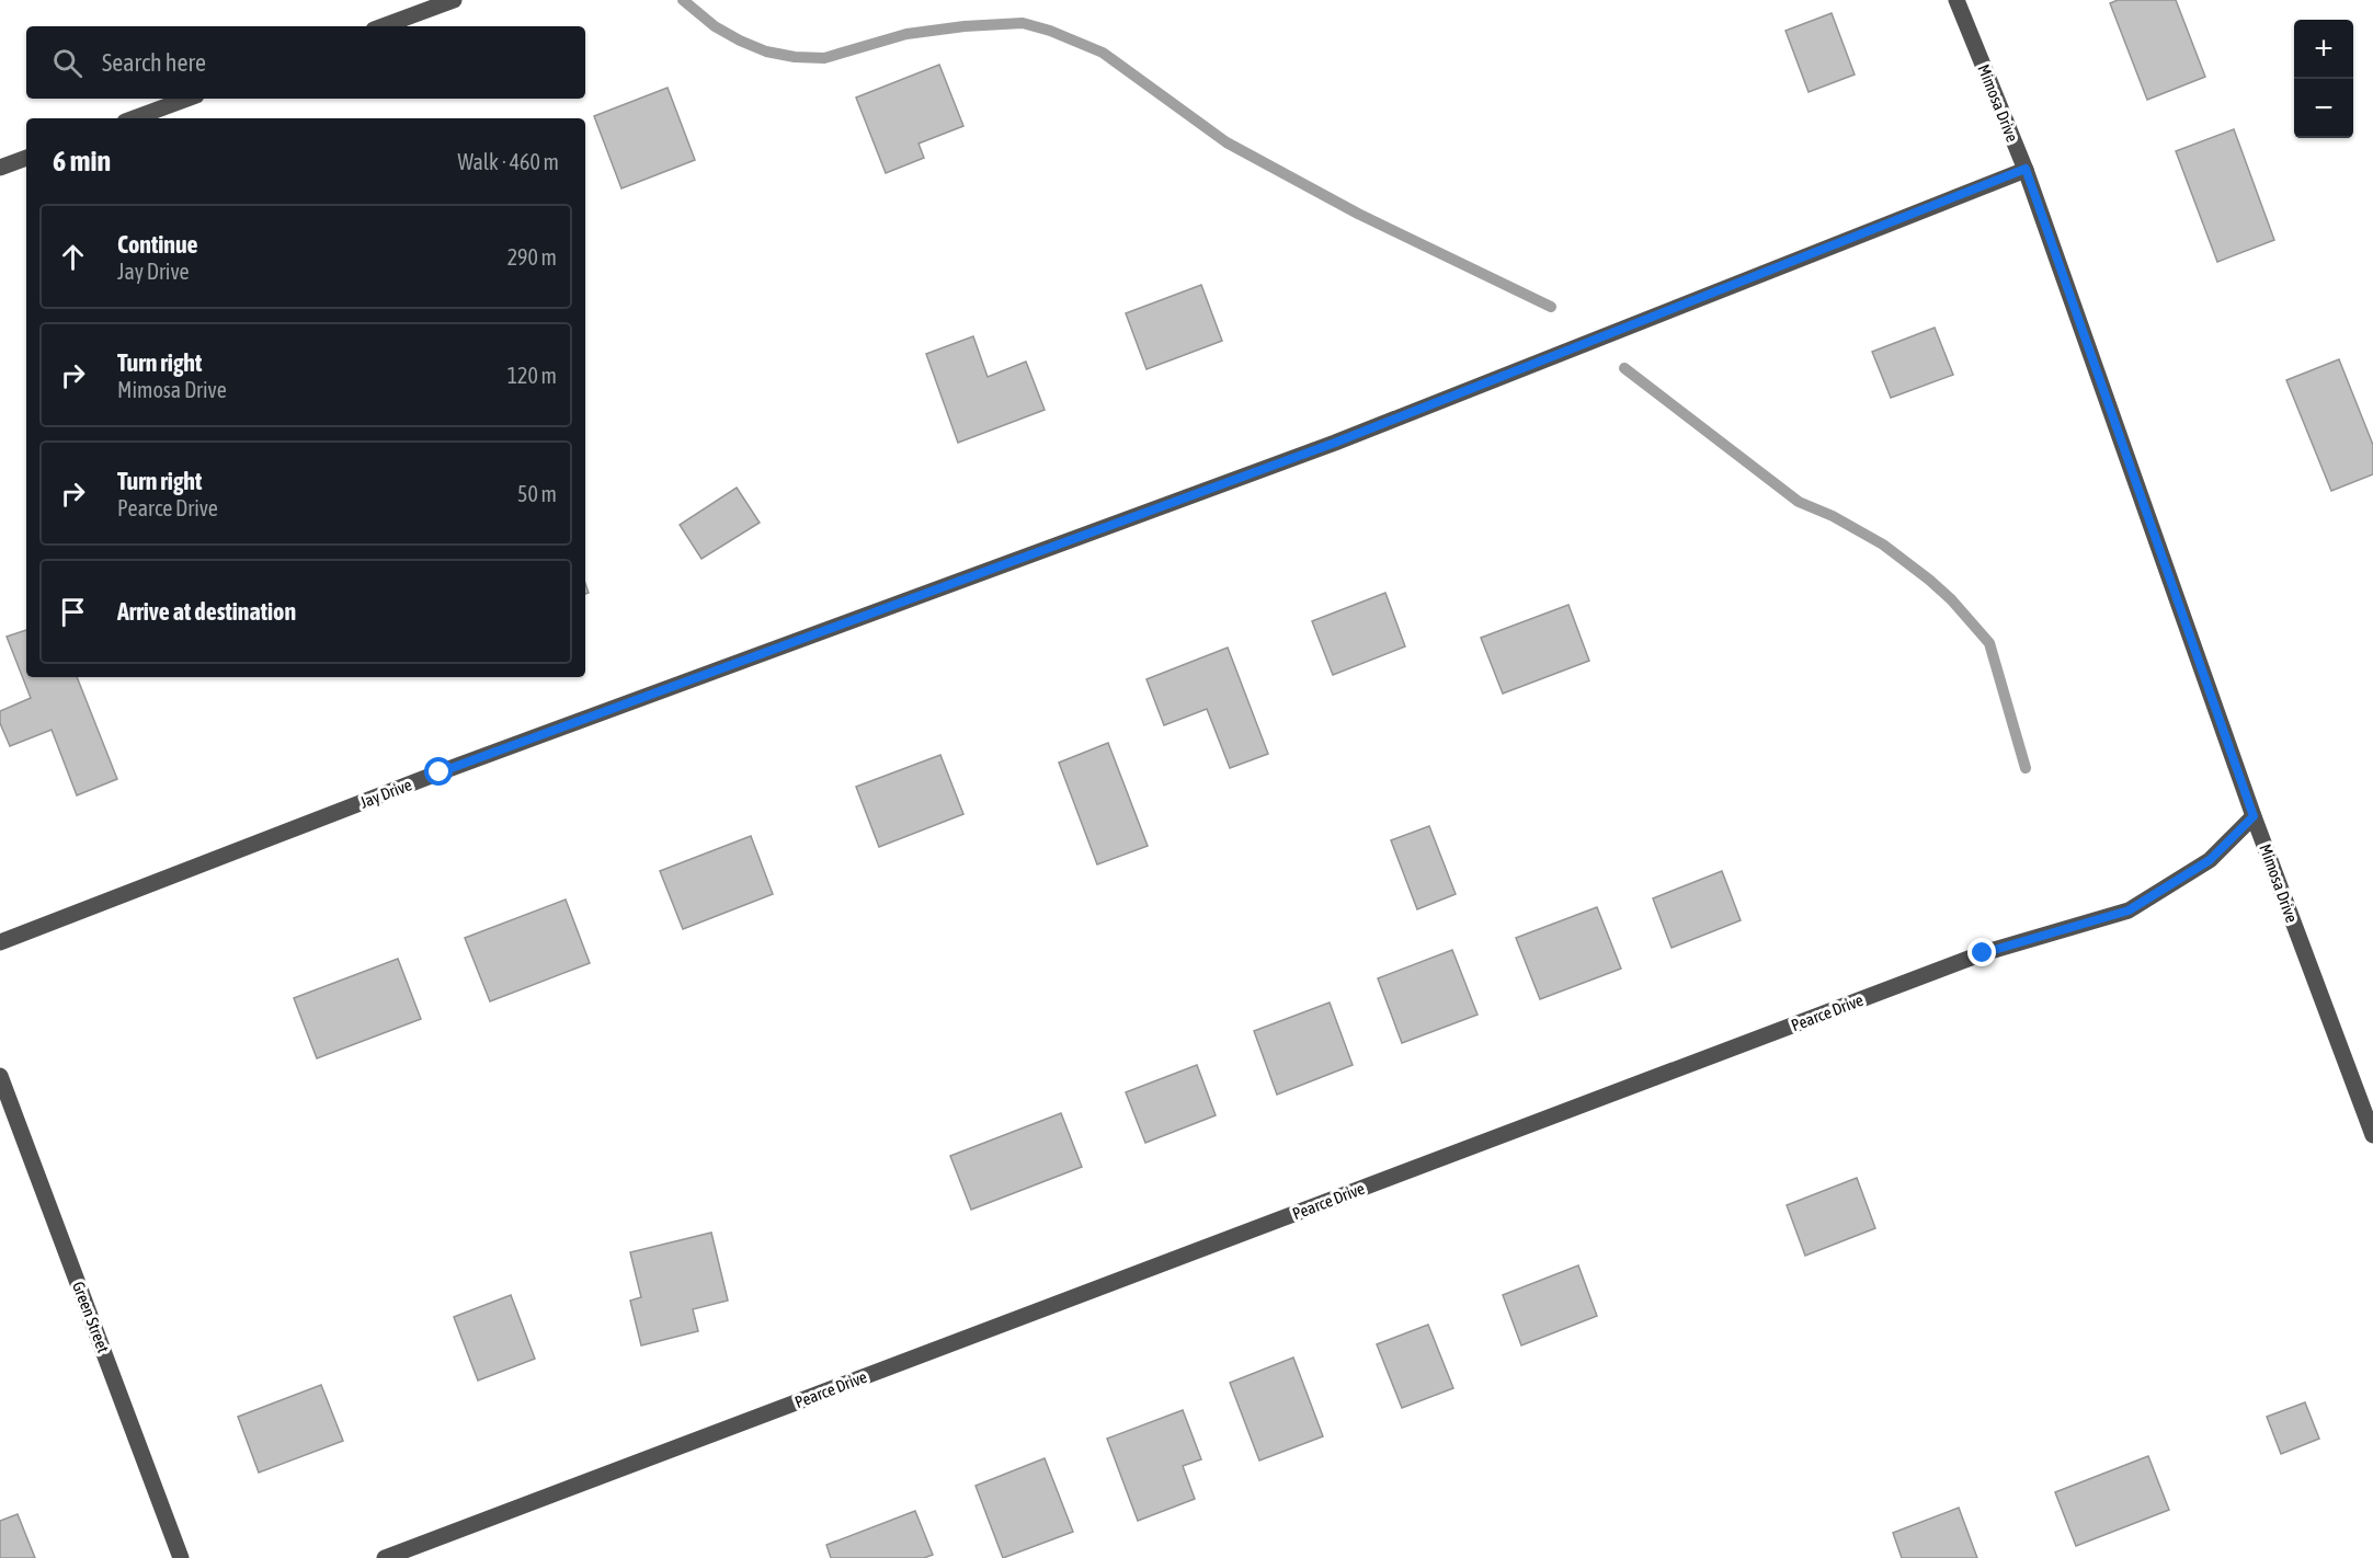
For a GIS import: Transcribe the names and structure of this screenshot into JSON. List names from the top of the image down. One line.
{"streets":{"street":["Mimosa Drive","Jay Drive","Pearce Drive","Green Street"]},"crossings":[["Mimosa Drive","Jay Drive"],["Mimosa Drive","Pearce Drive"]],"page":{"map_buttons":["+","−"],"search":"Search here","heading":["6 min","Walk · 460 m"],"list":[["Continue","Jay Drive","290 m"],["Turn right","Mimosa Drive","120 m"],["Turn right","Pearce Drive","50 m"],"Arrive at destination"]}}
